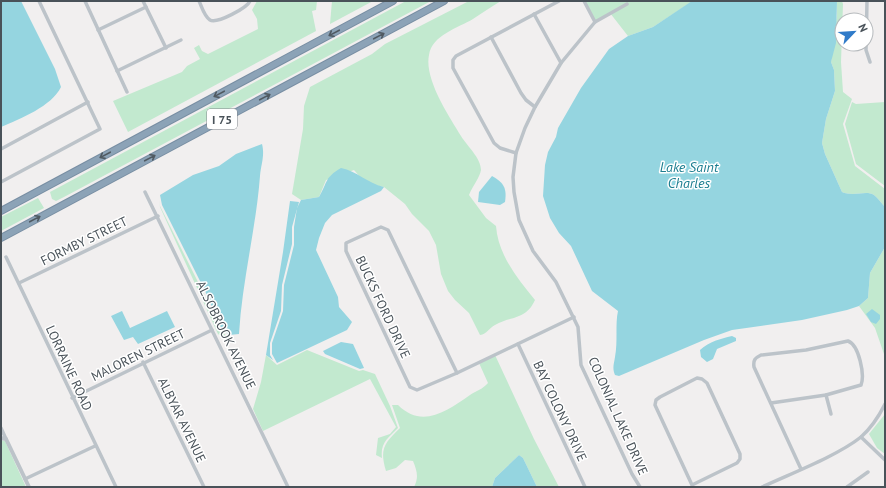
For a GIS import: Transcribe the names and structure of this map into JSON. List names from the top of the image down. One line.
{"streets":{"highway":["I 75"],"street":["FORMBY STREET","BUCKS FORD DRIVE","ALSOBROOK AVENUE","MALOREN STREET","LORRAINE ROAD","BAY COLONY DRIVE","COLONIAL LAKE DRIVE","ALBYAR AVENUE"]},"crossings":[["FORMBY STREET","ALSOBROOK AVENUE"],["FORMBY STREET","LORRAINE ROAD"],["BUCKS FORD DRIVE","BAY COLONY DRIVE"],["BUCKS FORD DRIVE","COLONIAL LAKE DRIVE"],["ALSOBROOK AVENUE","MALOREN STREET"],["MALOREN STREET","LORRAINE ROAD"],["MALOREN STREET","ALBYAR AVENUE"]],"water":["Lake Saint Charles"],"north":"top right"}
